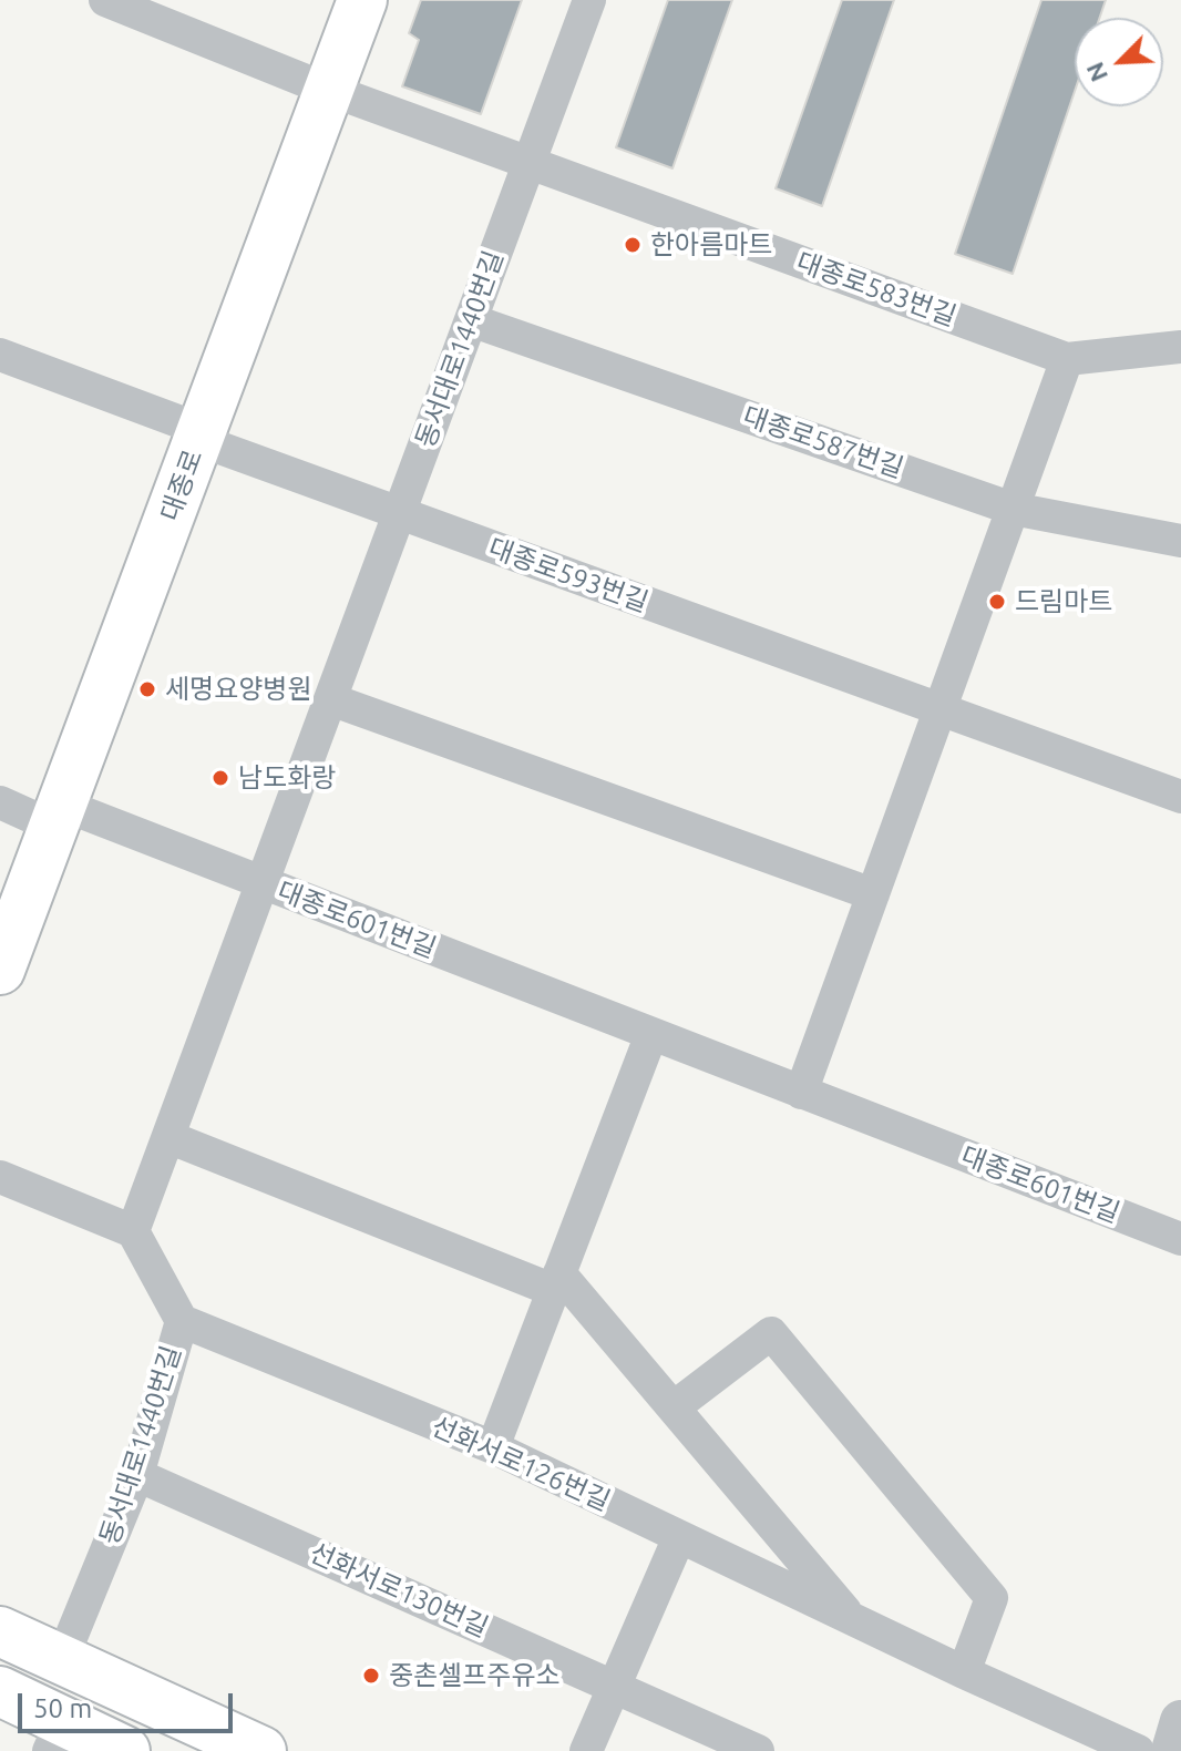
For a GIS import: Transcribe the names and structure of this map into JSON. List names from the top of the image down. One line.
{"streets":{"main road":["대종로"],"street":["대종로583번길","동서대로1440번길","대종로587번길","대종로593번길","대종로601번길","선화서로126번길","선화서로130번길"]},"crossings":[["대종로583번길","동서대로1440번길"],["대종로583번길","대종로"],["동서대로1440번길","대종로587번길"],["동서대로1440번길","대종로593번길"],["동서대로1440번길","대종로601번길"],["동서대로1440번길","선화서로126번길"],["동서대로1440번길","선화서로130번길"],["대종로","대종로593번길"],["대종로","대종로601번길"]],"places":["한아름마트","드림마트","세명요양병원","남도화랑","중촌셀프주유소"],"scale_bar":"50 m","north":"bottom left"}
